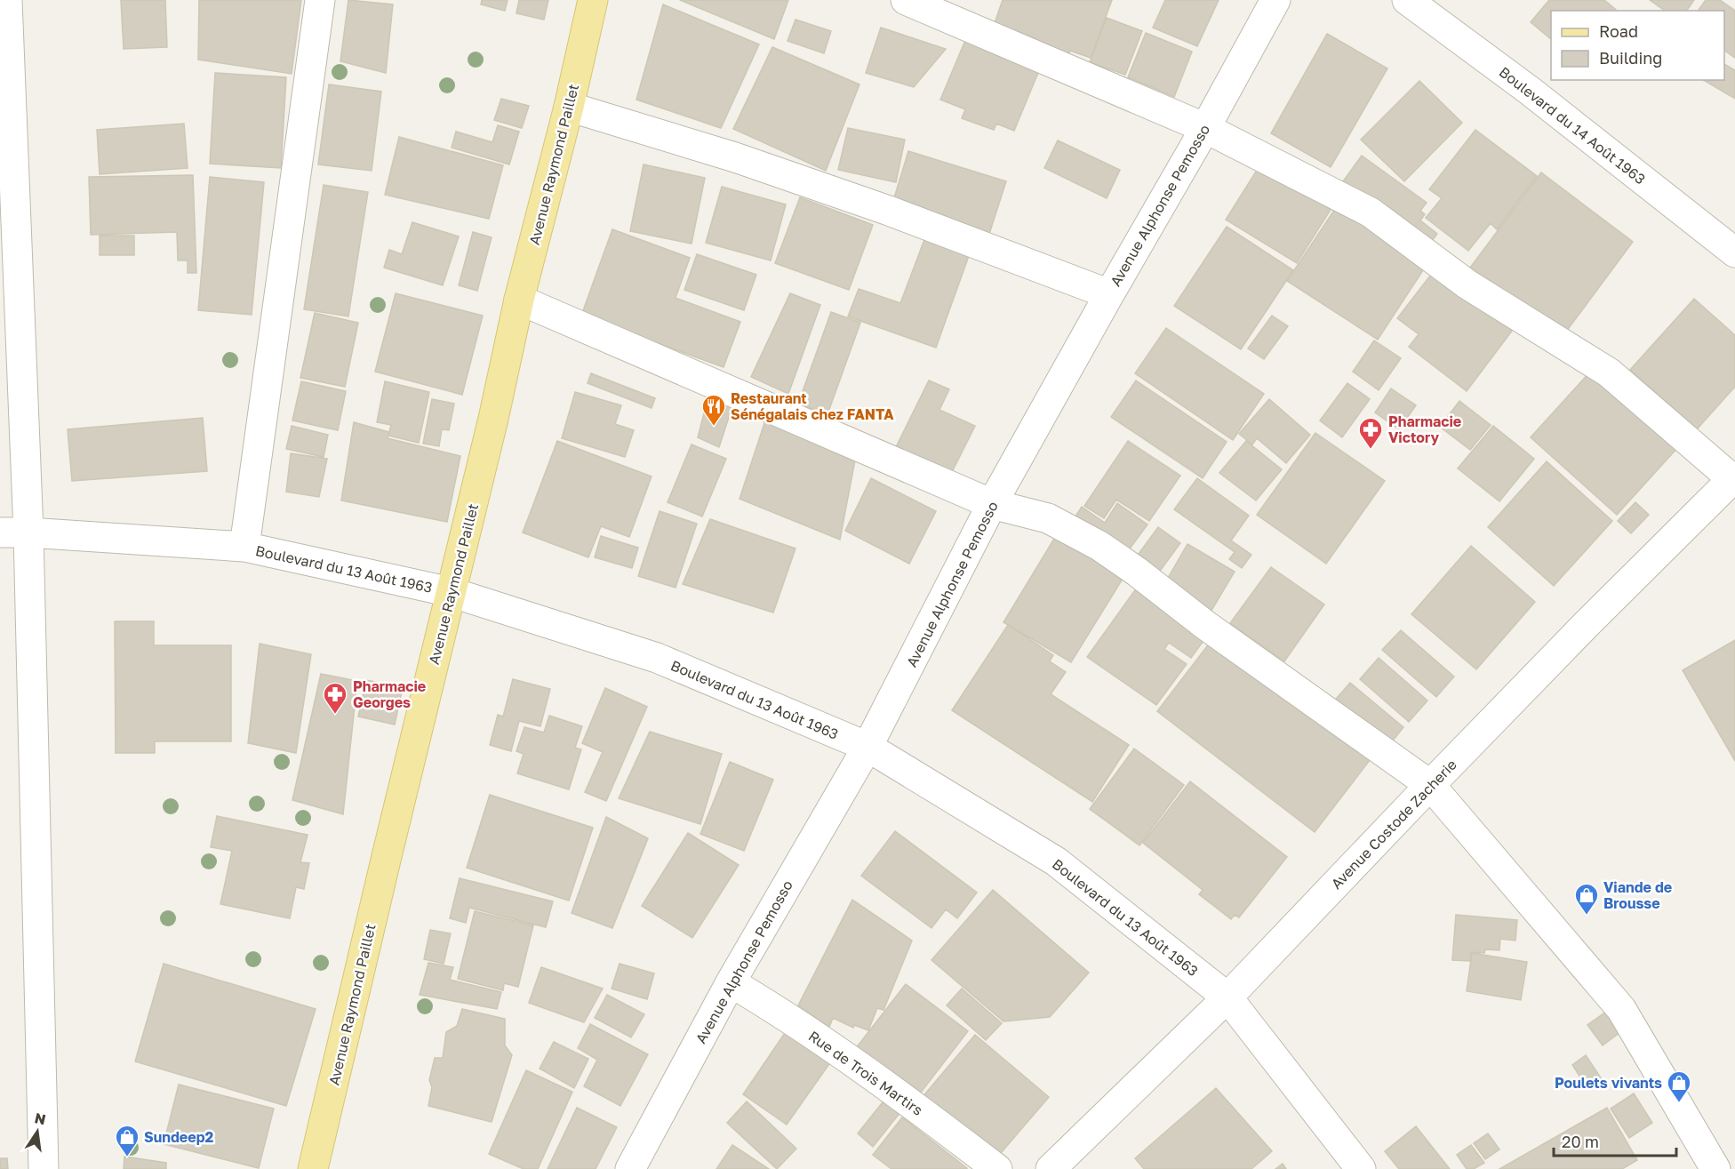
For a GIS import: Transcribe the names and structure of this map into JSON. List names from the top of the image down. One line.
{"streets":{"main road":["Avenue Raymond Paillet"],"street":["Boulevard du 14 Août 1963","Avenue Alphonse Pemosso","Boulevard du 13 Août 1963","Avenue Costode Zacherie","Rue de Trois Martirs"]},"crossings":[["Avenue Raymond Paillet","Boulevard du 13 Août 1963"],["Avenue Alphonse Pemosso","Boulevard du 13 Août 1963"],["Avenue Alphonse Pemosso","Rue de Trois Martirs"],["Boulevard du 13 Août 1963","Avenue Costode Zacherie"]],"places":{"restaurant":["Restaurant Sénégalais chez FANTA"],"pharmacy":["Pharmacie Victory","Pharmacie Georges"],"shop":["Viande de Brousse","Poulets vivants","Sundeep2"]},"legend":["Road","Building"],"scale_bar":"20 m","north":"top"}
